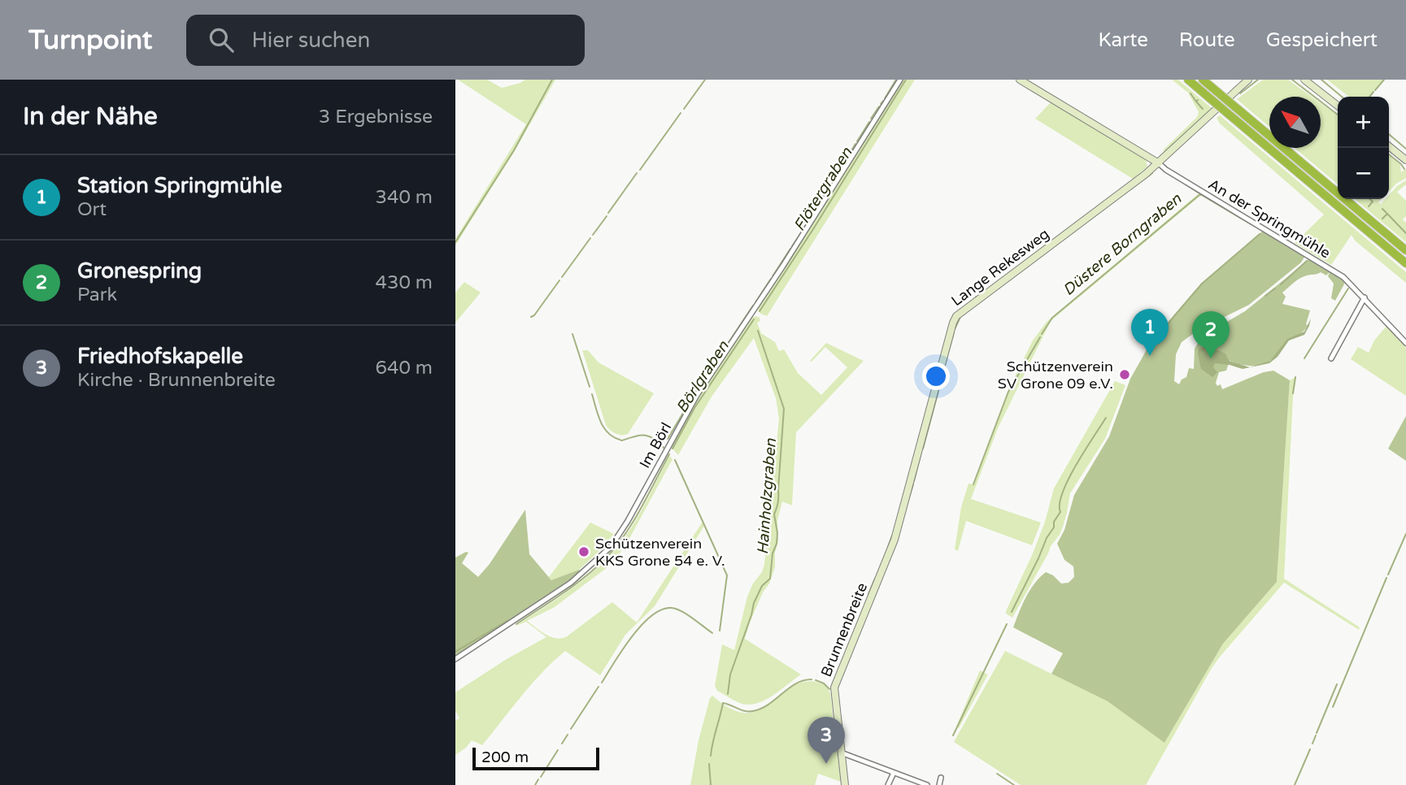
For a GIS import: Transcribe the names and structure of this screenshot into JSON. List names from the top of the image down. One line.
{"streets":{"street":["An der Springmühle","Lange Rekesweg","Im Börl","Brunnenbreite"]},"crossings":[["An der Springmühle","Lange Rekesweg"],["Lange Rekesweg","Brunnenbreite"]],"water":["Flötergraben","Düstere Borngraben","Börlgraben","Hainholzgraben"],"places":["Schützenverein SV Grone 09 e.V.","Schützenverein KKS Grone 54 e. V."],"scale_bar":"200 m","north":"top left","page":{"header":"Turnpoint","search":"Hier suchen","nav":["Karte","Route","Gespeichert"],"heading":["In der Nähe","3 Ergebnisse"],"map_buttons":["+","−"],"list":[{"mark":"1","name":"Station Springmühle","note":"Ort","value":"340 m"},{"mark":"2","name":"Gronespring","note":"Park","value":"430 m"},{"mark":"3","name":"Friedhofskapelle","note":"Kirche · Brunnenbreite","value":"640 m"}],"pins":["1","2","3"],"scale":"200 m"}}
